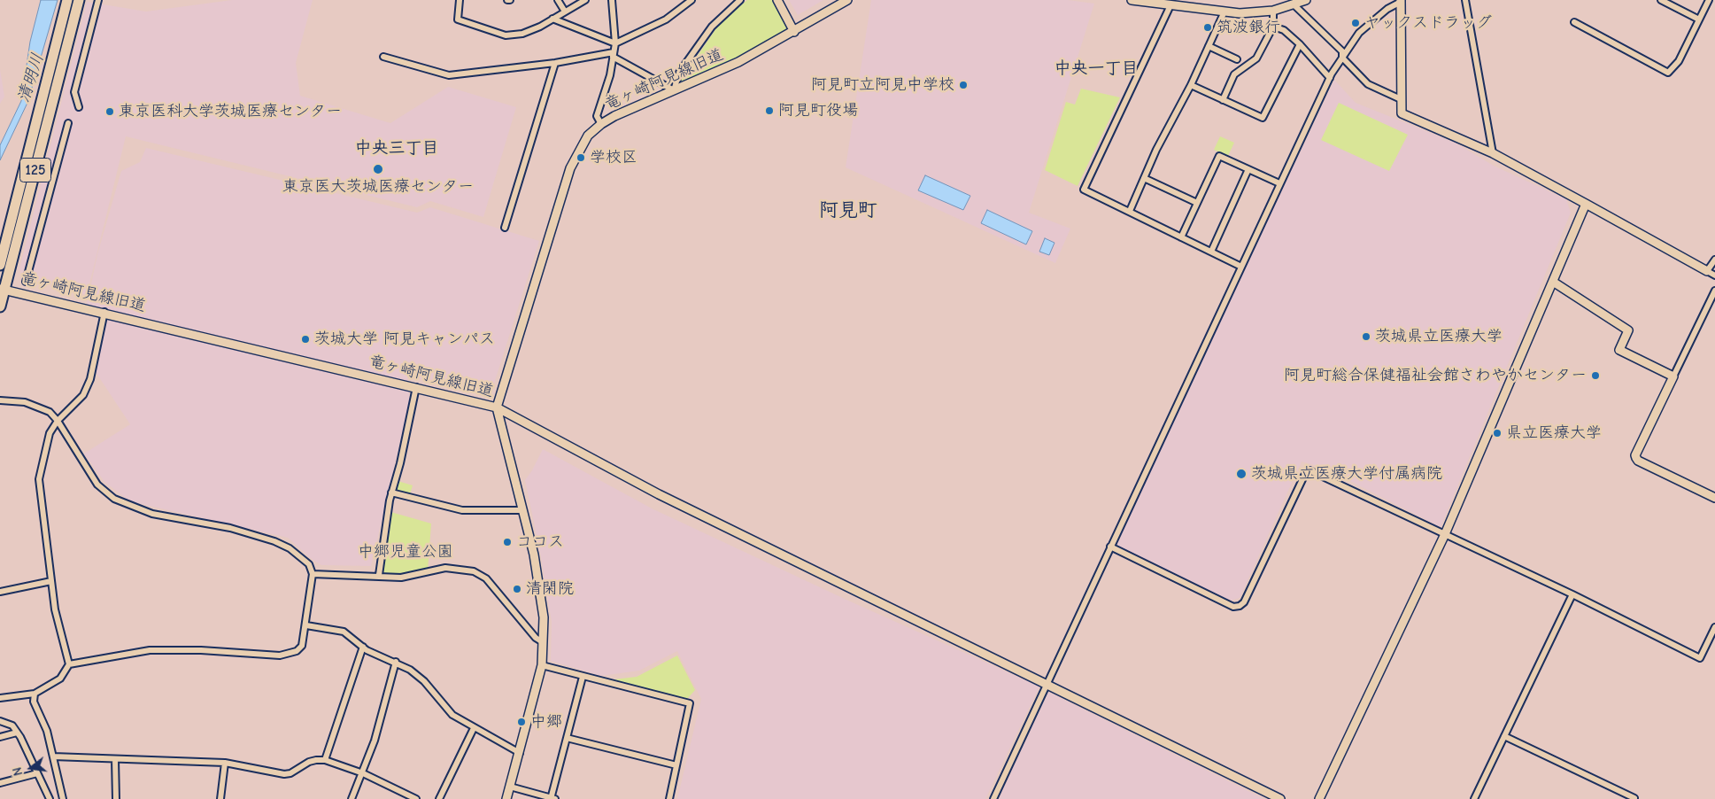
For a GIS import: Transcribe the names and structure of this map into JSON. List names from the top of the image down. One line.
{"streets":{"highway":["125"],"street":["竜ヶ崎阿見線旧道"]},"crossings":[["竜ヶ崎阿見線旧道","125"]],"districts":["中央一丁目","中央三丁目","阿見町"],"water":["清明川"],"parks":["中郷児童公園"],"places":["ヤックスドラッグ","筑波銀行","阿見町立阿見中学校","阿見町役場","東京医科大学茨城医療センター","学校区","東京医大茨城医療センター","茨城県立医療大学","茨城大学 阿見キャンパス","阿見町総合保健福祉会館さわやかセンター","県立医療大学","茨城県立医療大学付属病院","ココス","清閑院","中郷"],"north":"left"}
